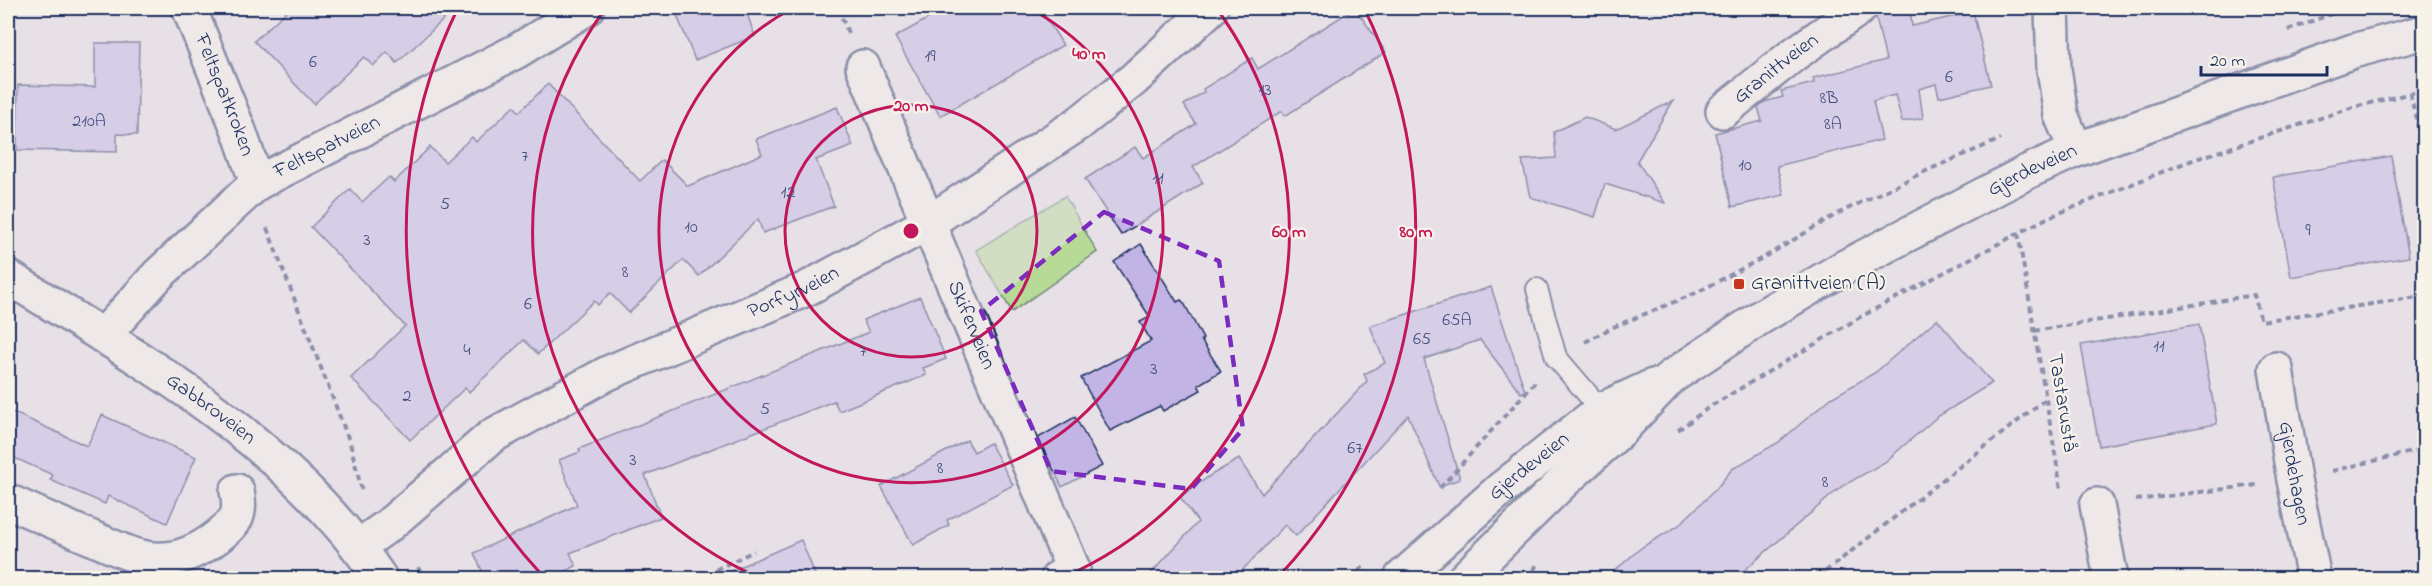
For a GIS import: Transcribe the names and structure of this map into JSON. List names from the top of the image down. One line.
{"streets":{"street":["Granittveien","Feltspatkroken","Feltspatveien","Gjerdeveien","Porfyrveien","Skiferveien","Gabbroveien","Gjerdehagen"],"path":["Tastarustå"]},"crossings":[["Feltspatkroken","Feltspatveien"],["Feltspatveien","Gabbroveien"],["Porfyrveien","Skiferveien"],["Porfyrveien","Gabbroveien"]],"places":{"transit":["Granittveien (A)"]},"house_numbers":["19","6","6","13","8B","210A","8A","7","10","11","12","5","10","9","3","8","6","65A","65","11","4","7","3","2","5","67","3","8","8"],"scale_bar":"20 m","rings":["40 m","20 m","60 m","80 m"]}
